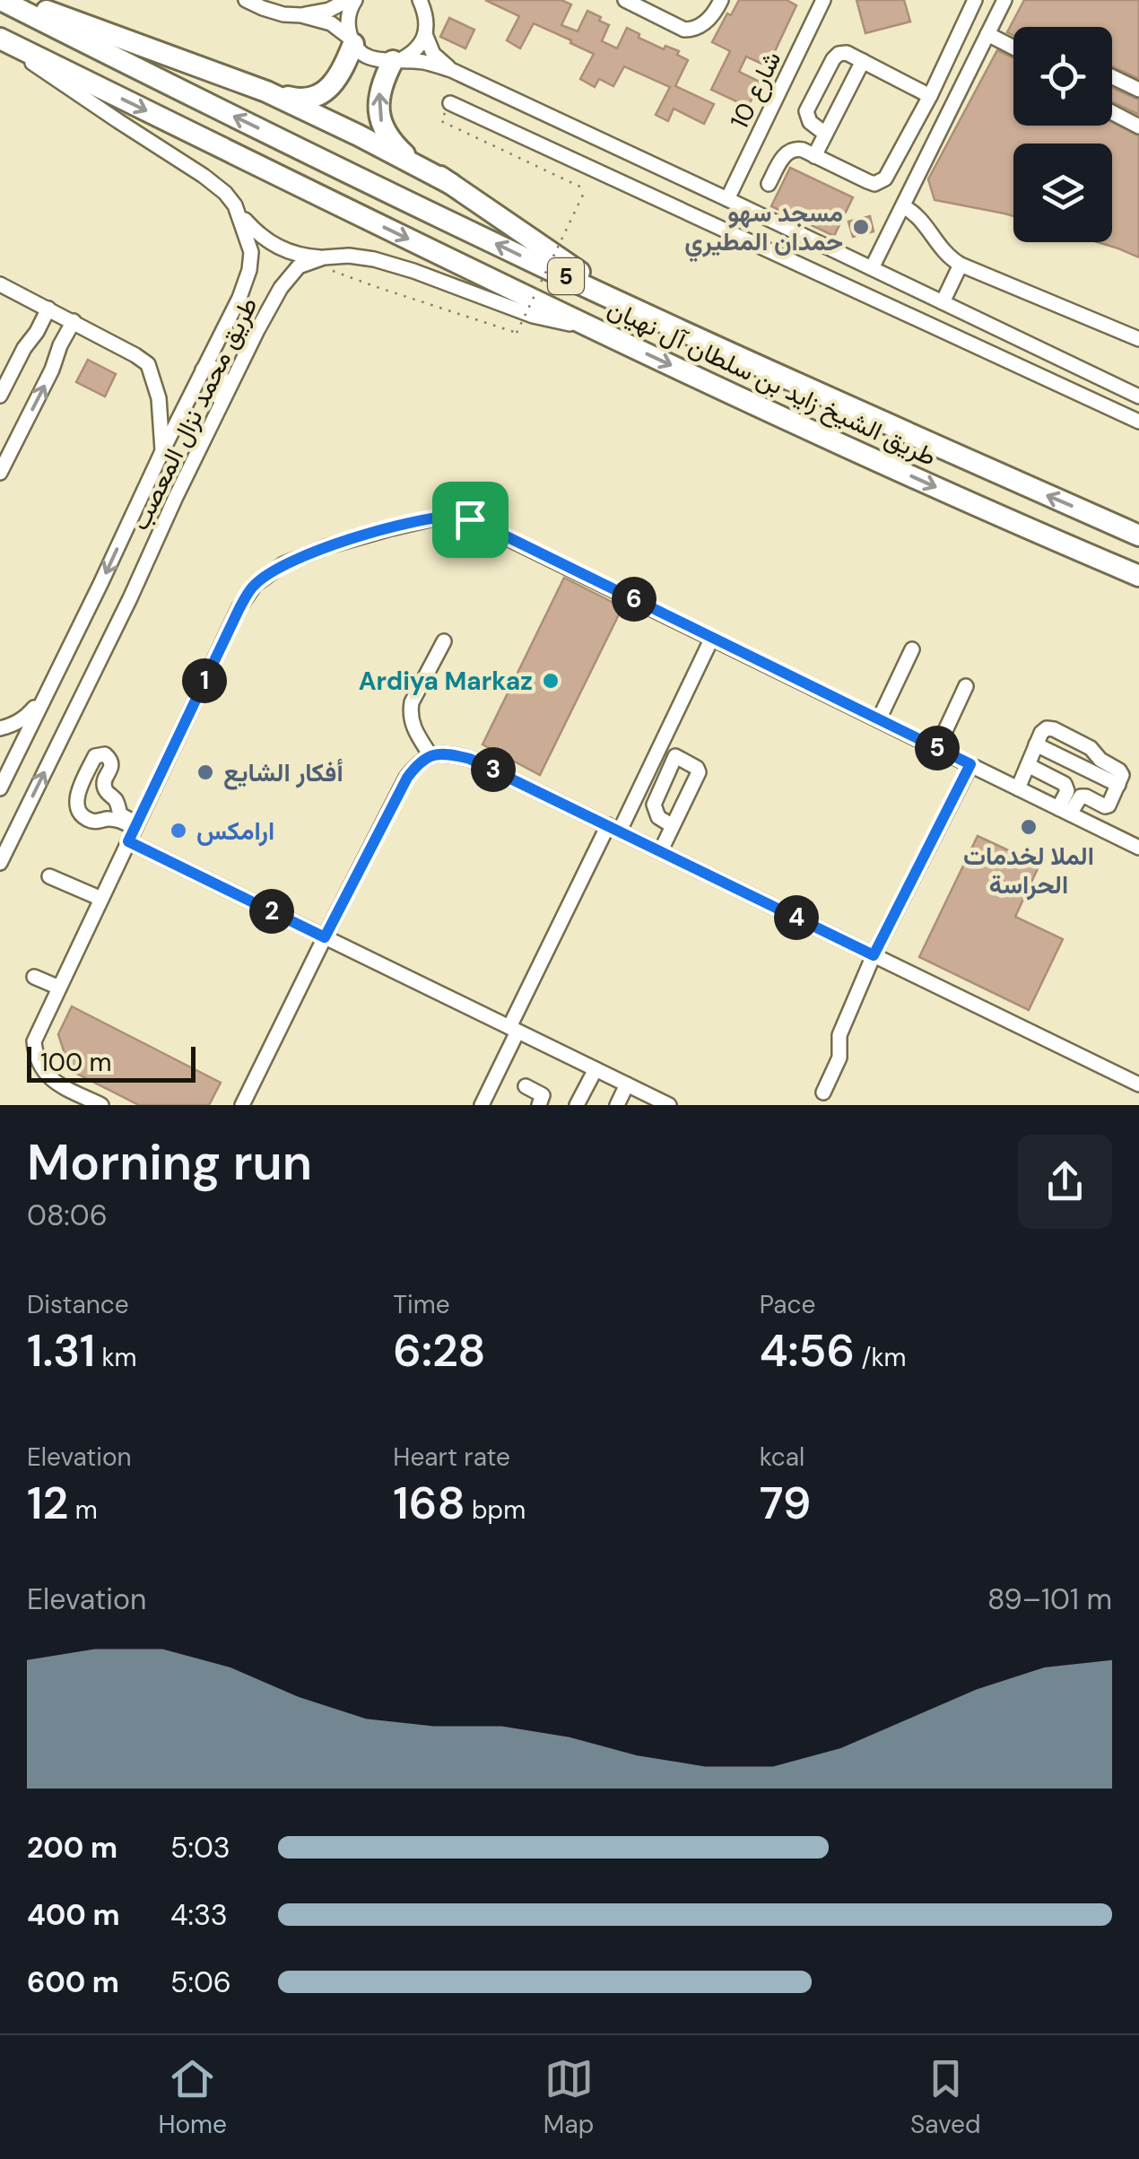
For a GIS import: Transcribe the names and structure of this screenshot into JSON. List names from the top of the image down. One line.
{"streets":{"highway":["5","طريق الشيخ زايد بن سلطان آل نهيان"],"street":["شارع 10","طريق محمد نزال المعصب"]},"crossings":[["طريق الشيخ زايد بن سلطان آل نهيان","طريق محمد نزال المعصب"]],"places":["مسجد سهو حمدان المطيري","Ardiya Markaz","أفكار الشايع","الملا لخدمات الحراسة","ارامكس"],"scale_bar":"100 m","page":{"pins":["6","1","5","3","2","4"],"scale":"100 m","heading":["Morning run","08:06"],"stats":[["Distance","1.31 km"],["Time","6:28"],["Pace","4:56 /km"],["Elevation","12 m"],["Heart rate","168 bpm"],["kcal","79"]],"chart":["Elevation","89–101 m"],"list":[{"name":"200 m","note":"5:03"},{"name":"400 m","note":"4:33"},{"name":"600 m","note":"5:06"}],"tabs":["Home","Map","Saved"]}}
